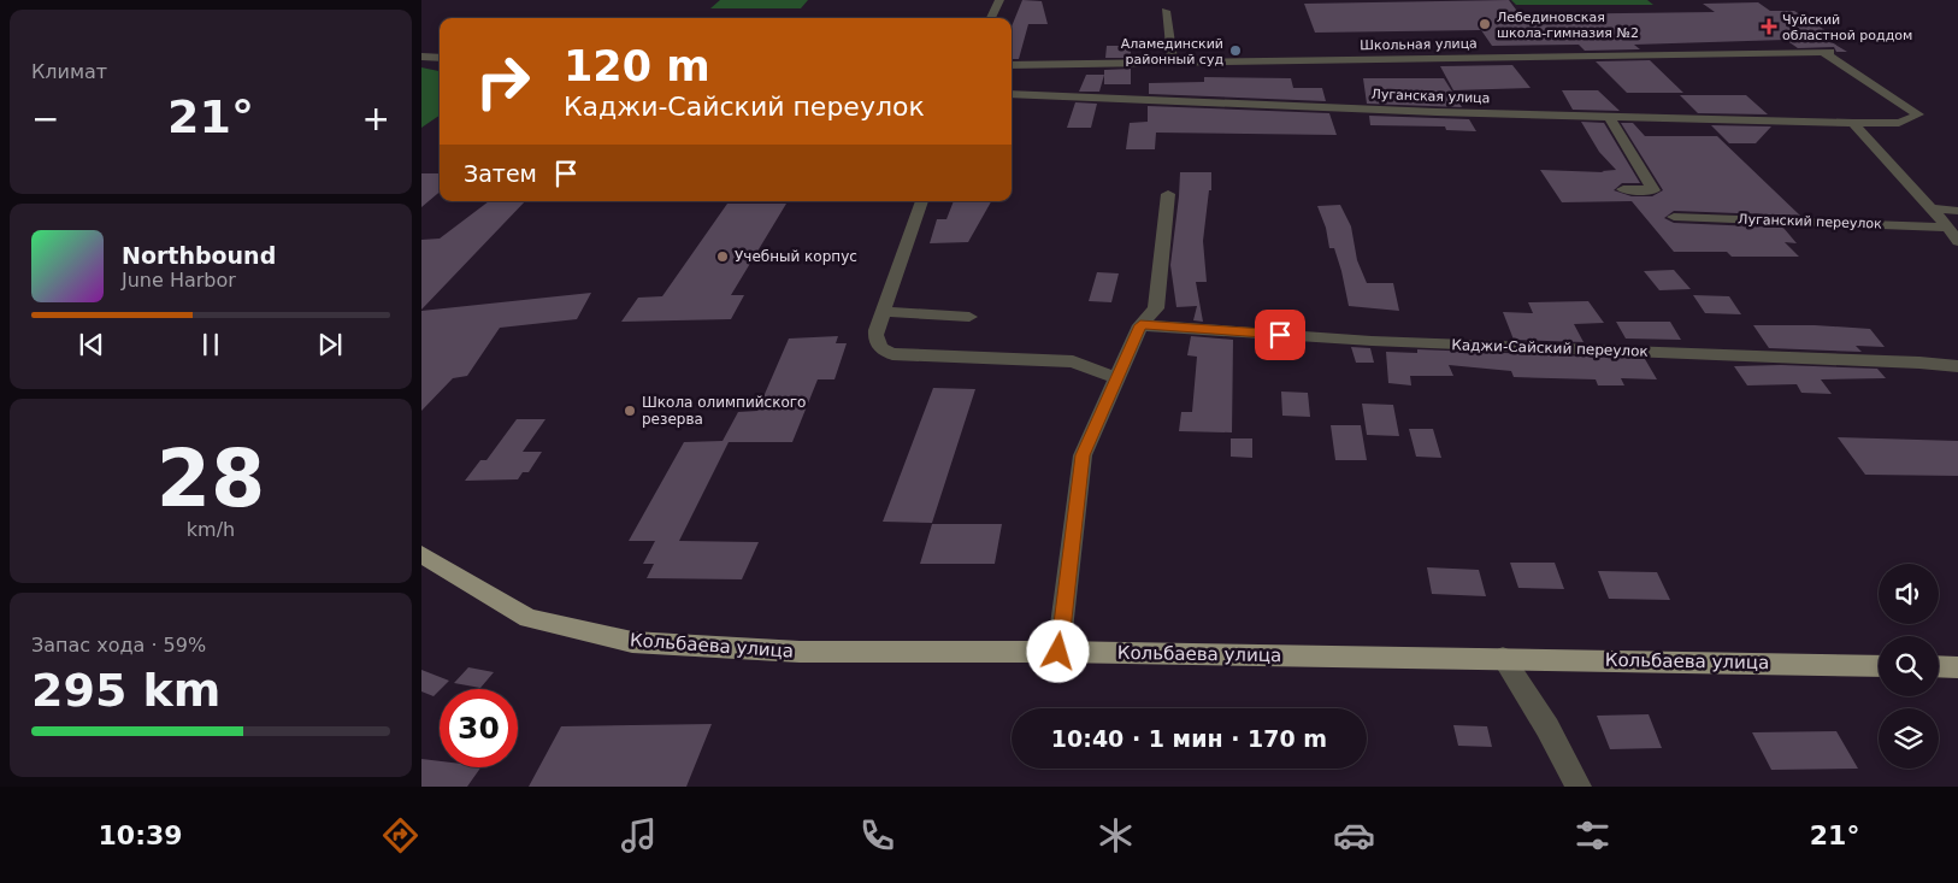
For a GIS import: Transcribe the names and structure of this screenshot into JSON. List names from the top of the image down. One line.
{"streets":{"main road":["Кольбаева улица"],"street":["Школьная улица","Луганская улица","Луганский переулок","Каджи-Сайский переулок"]},"crossings":[["Школьная улица","Луганская улица"]],"places":{"other":["Лебединовская школа-гимназия №2","Аламединский районный суд","Учебный корпус","Школа олимпийского резерва"],"health":["Чуйский областной роддом"]},"page":{"tile":["Климат",["28","km/h"],["Запас хода · 59%","295 km"]],"turn":["120 m","Каджи-Сайский переулок"],"heat":["−","21°","+"],"then":"Затем","song":["Northbound","June Harbor"],"limit":"30","trip":"10:40 · 1 мин · 170 m","tabs":["10:39","21°"]}}
